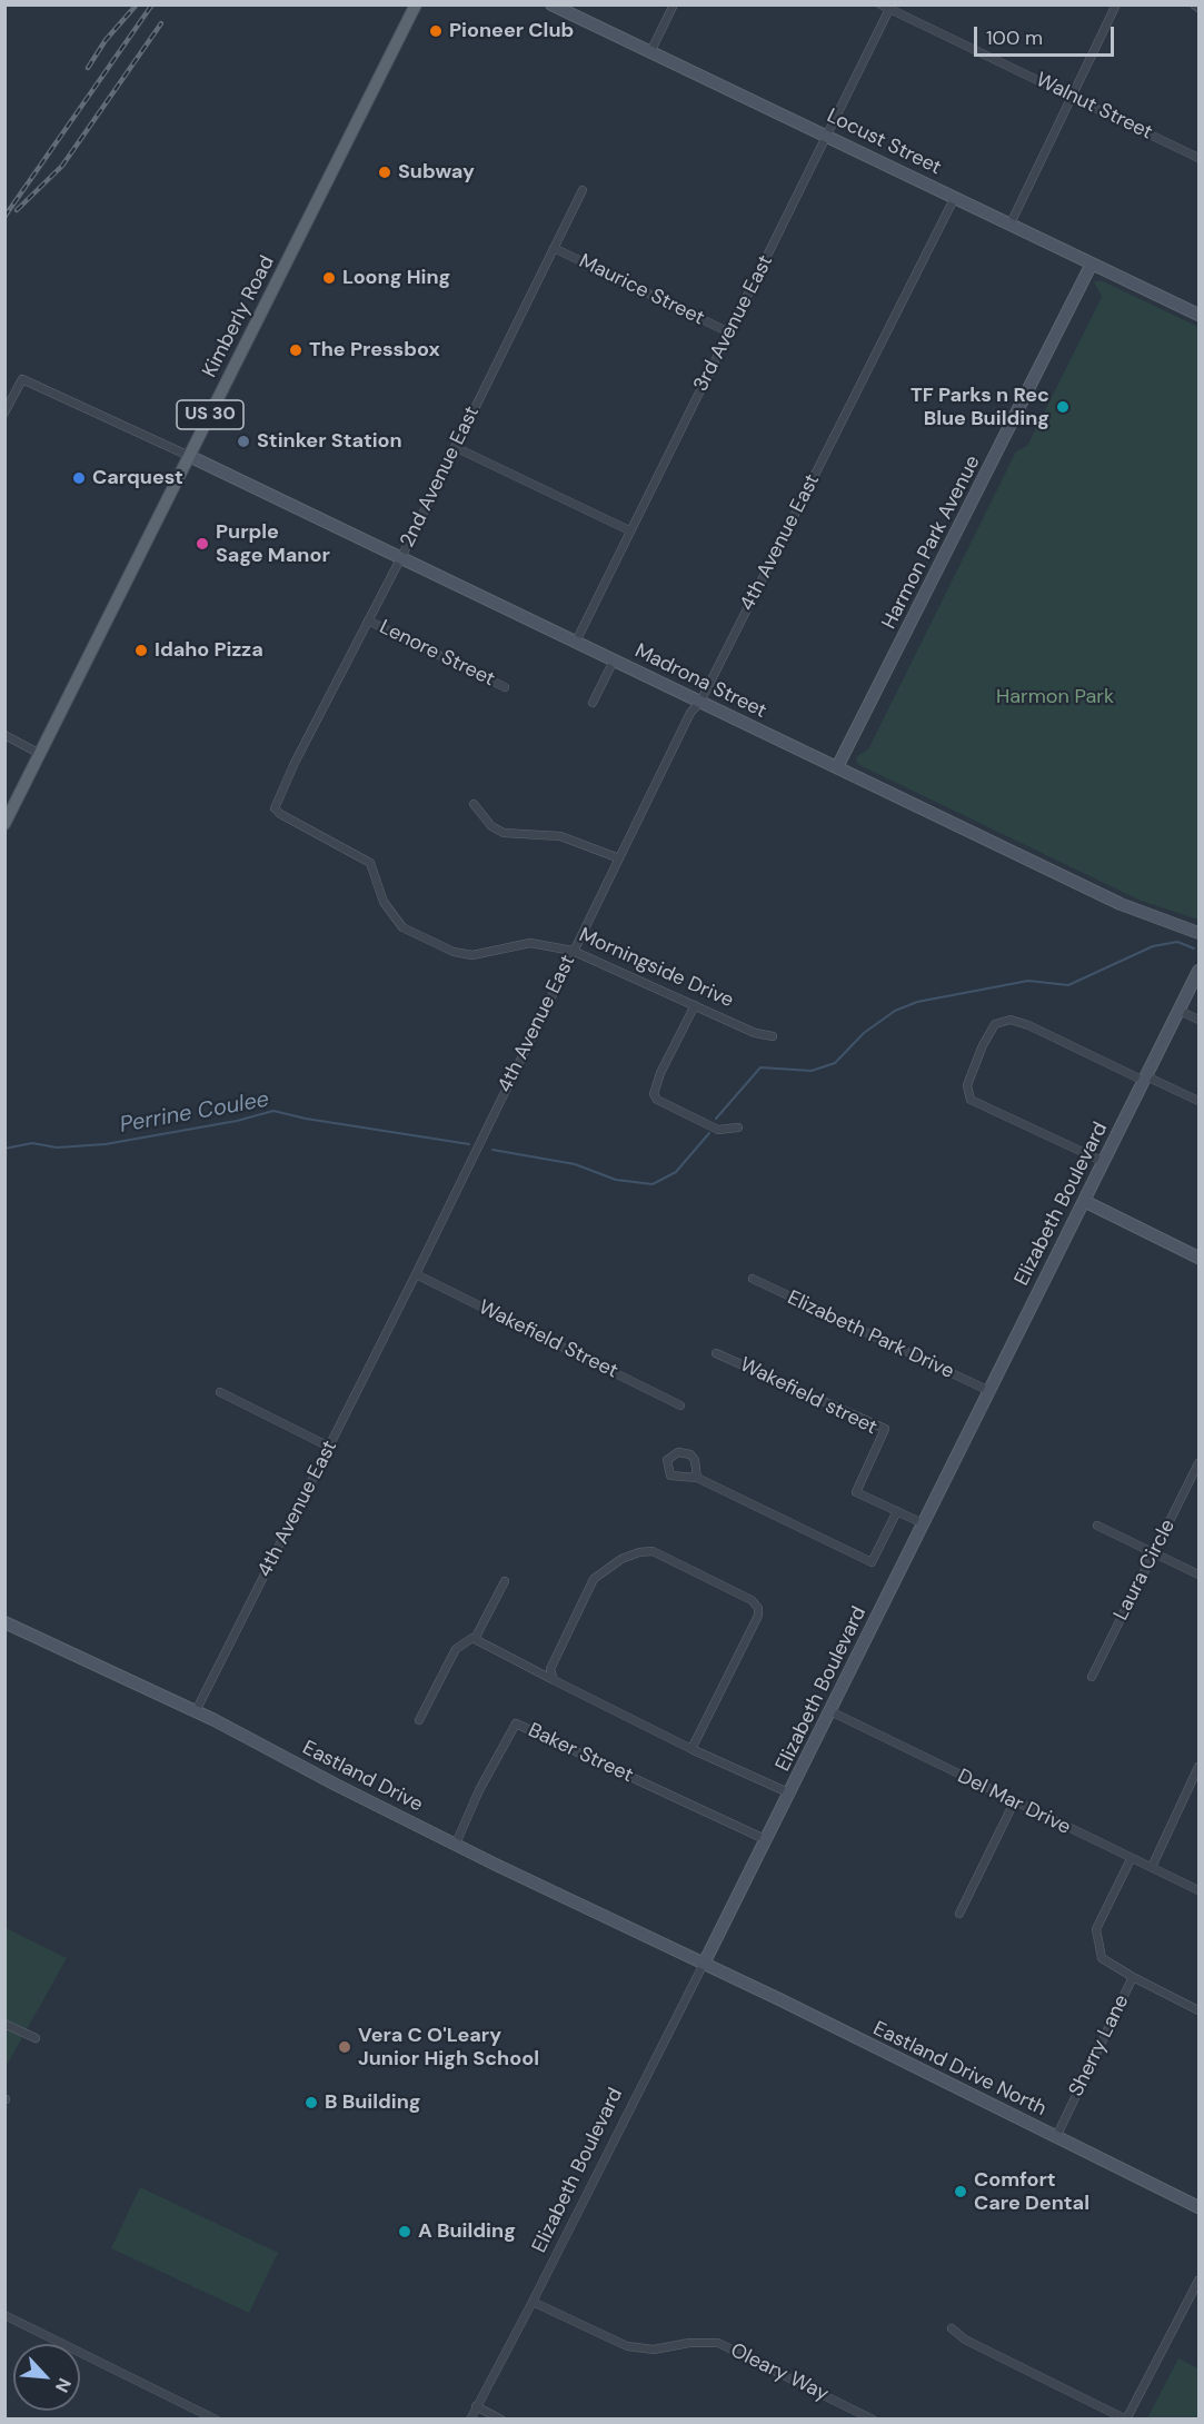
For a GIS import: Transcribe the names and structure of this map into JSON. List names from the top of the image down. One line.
{"streets":{"main road":["Kimberly Road","US 30"],"street":["Walnut Street","Locust Street","Maurice Street","3rd Avenue East","2nd Avenue East","4th Avenue East","Harmon Park Avenue","Lenore Street","Madrona Street","Morningside Drive","Elizabeth Boulevard","Elizabeth Park Drive","Wakefield Street","Wakefield street","Laura Circle","Baker Street","Eastland Drive","Del Mar Drive","Sherry Lane","Eastland Drive North","Oleary Way"]},"crossings":[["Walnut Street","3rd Avenue East"],["Locust Street","3rd Avenue East"],["Locust Street","4th Avenue East"],["Locust Street","Harmon Park Avenue"],["Maurice Street","3rd Avenue East"],["Maurice Street","2nd Avenue East"],["Kimberly Road","Madrona Street"],["3rd Avenue East","Madrona Street"],["2nd Avenue East","Lenore Street"],["2nd Avenue East","Madrona Street"],["2nd Avenue East","Morningside Drive"],["4th Avenue East","Madrona Street"],["4th Avenue East","Morningside Drive"],["4th Avenue East","Wakefield Street"],["4th Avenue East","Eastland Drive"],["Harmon Park Avenue","Madrona Street"],["Elizabeth Boulevard","Elizabeth Park Drive"],["Elizabeth Boulevard","Wakefield street"],["Elizabeth Boulevard","Baker Street"],["Elizabeth Boulevard","Eastland Drive"],["Elizabeth Boulevard","Del Mar Drive"],["Elizabeth Boulevard","Eastland Drive North"],["Elizabeth Boulevard","Oleary Way"],["Baker Street","Eastland Drive"],["Eastland Drive","Eastland Drive North"],["Del Mar Drive","Sherry Lane"],["Sherry Lane","Eastland Drive North"]],"water":["Perrine Coulee"],"parks":["Harmon Park"],"places":["Pioneer Club","Subway","Loong Hing","The Pressbox","TF Parks n Rec Blue Building","Stinker Station","Carquest","Purple Sage Manor","Idaho Pizza","Vera C O'Leary Junior High School","B Building","Comfort Care Dental","A Building"],"scale_bar":"100 m","north":"bottom right"}
